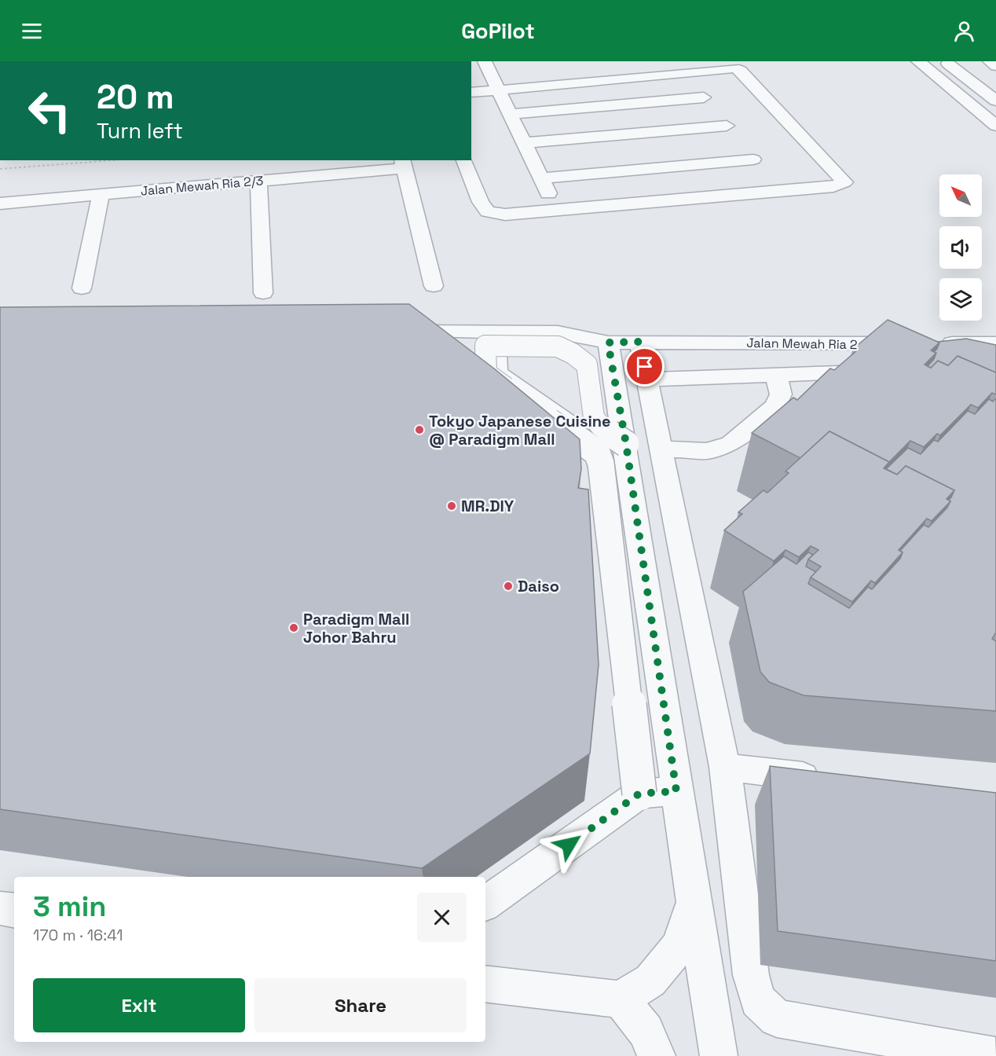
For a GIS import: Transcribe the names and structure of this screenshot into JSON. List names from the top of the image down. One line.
{"streets":{"street":["Jalan Mewah Ria 2/3","Jalan Mewah Ria 2"]},"places":["Tokyo Japanese Cuisine @ Paradigm Mall","MR.DIY","Daiso","Paradigm Mall Johor Bahru"],"north":"top left","page":{"header":"GoPilot","turn":["20 m","Turn left"],"heading":["3 min","170 m · 16:41"],"buttons":["Exit","Share"]}}
